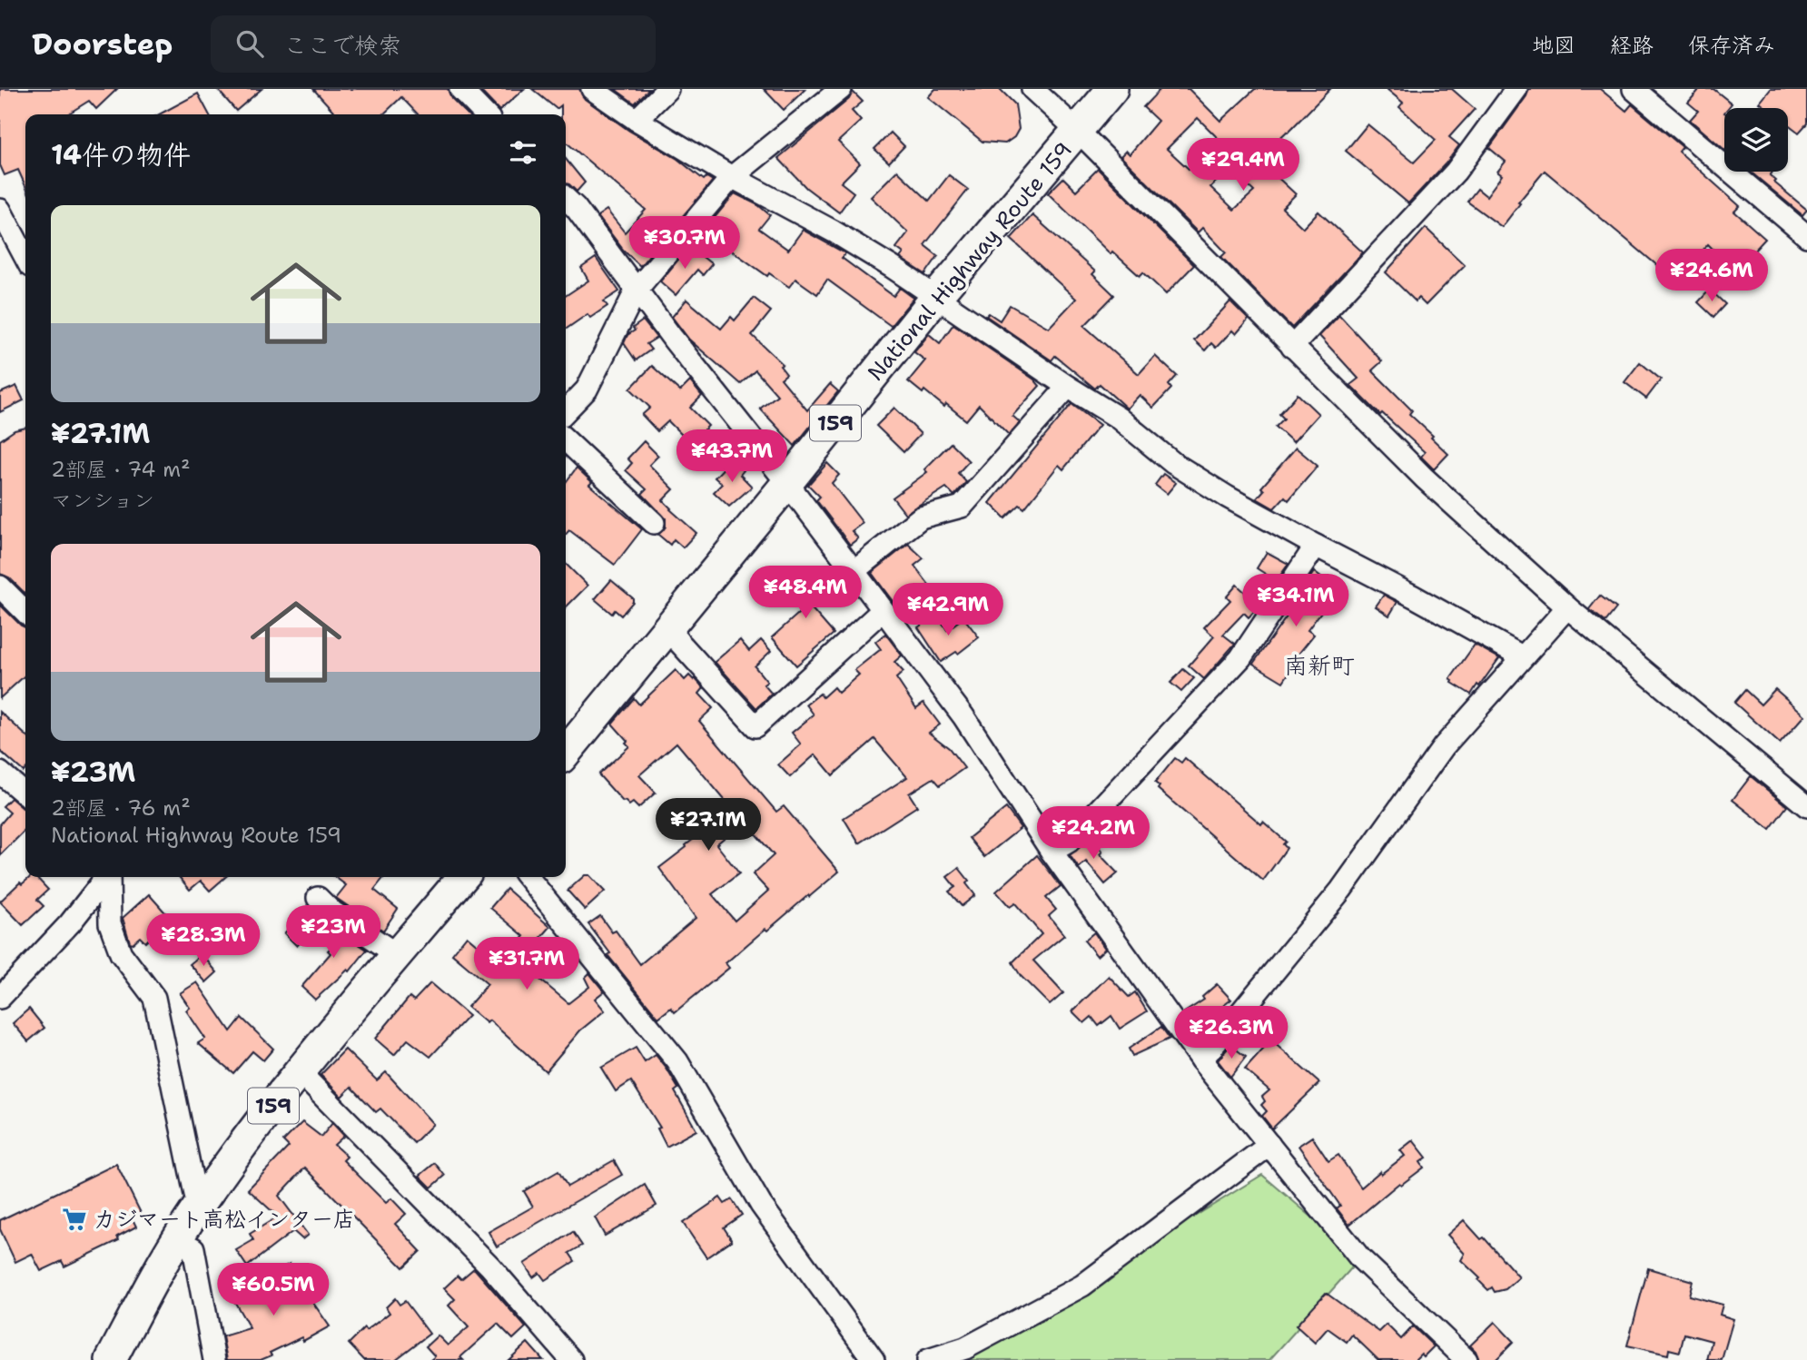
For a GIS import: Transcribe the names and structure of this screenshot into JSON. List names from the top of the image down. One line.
{"streets":{"highway":["National Highway Route 159","159"]},"districts":["南新町"],"places":{"supermarket":["カジマート高松インター店"]},"page":{"header":"Doorstep","search":"ここで検索","nav":["地図","経路","保存済み"],"heading":"14件の物件","price":["¥29.4M","¥30.7M","¥24.6M","¥43.7M","¥48.4M","¥34.1M","¥42.9M","¥27.1M","¥24.2M","¥23M","¥28.3M","¥31.7M","¥26.3M","¥60.5M"],"list":[{"name":"¥27.1M","note":"2部屋 · 74 m² · マンション"},{"name":"¥23M","note":"2部屋 · 76 m² · National Highway Route 159"}]}}
